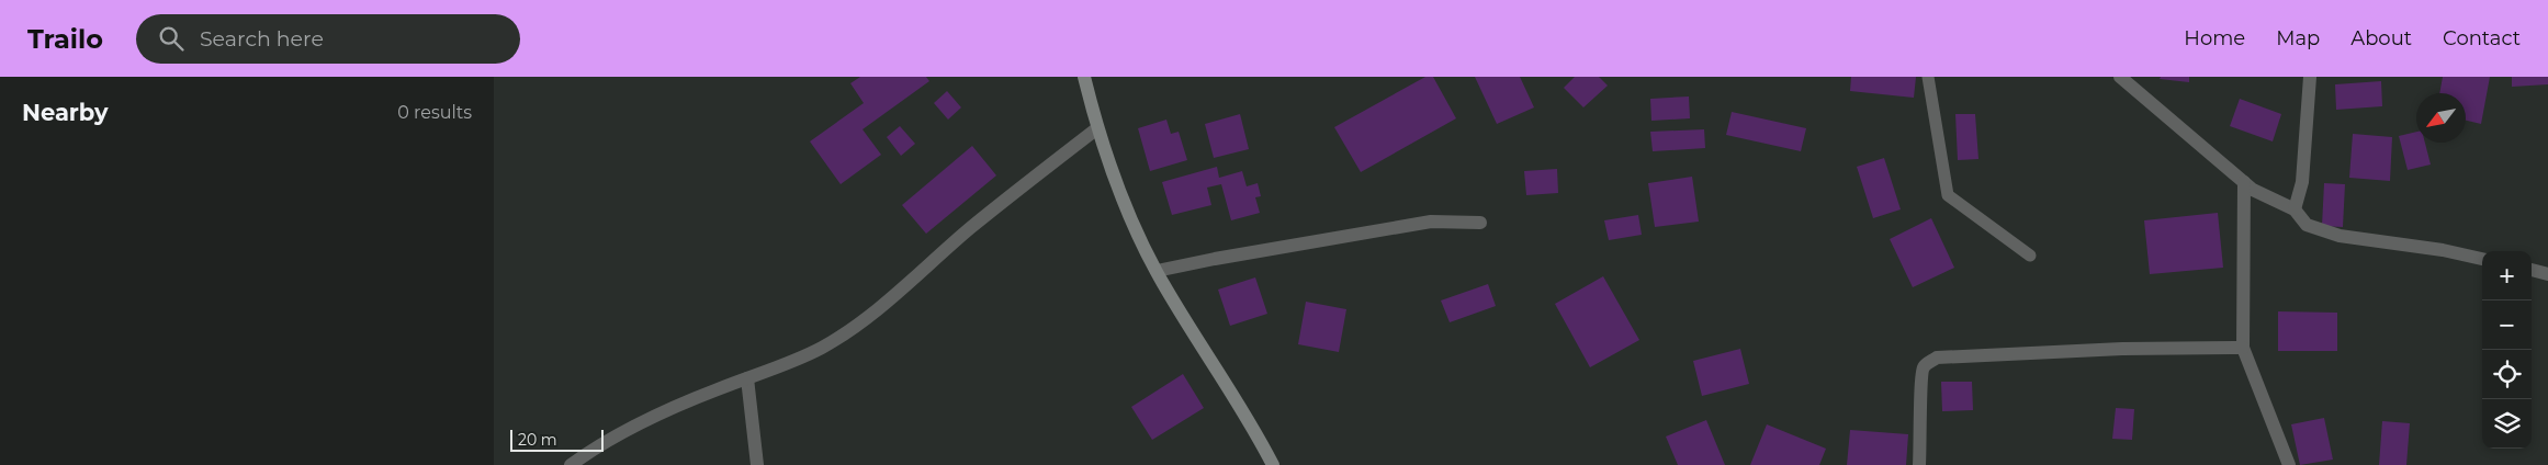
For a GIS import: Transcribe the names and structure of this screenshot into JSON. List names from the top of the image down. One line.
{"scale_bar":"20 m","north":"bottom left","page":{"header":"Trailo","search":"Search here","nav":["Home","Map","About","Contact"],"heading":["Nearby","0 results"],"map_buttons":["+","−"],"scale":"20 m"}}
